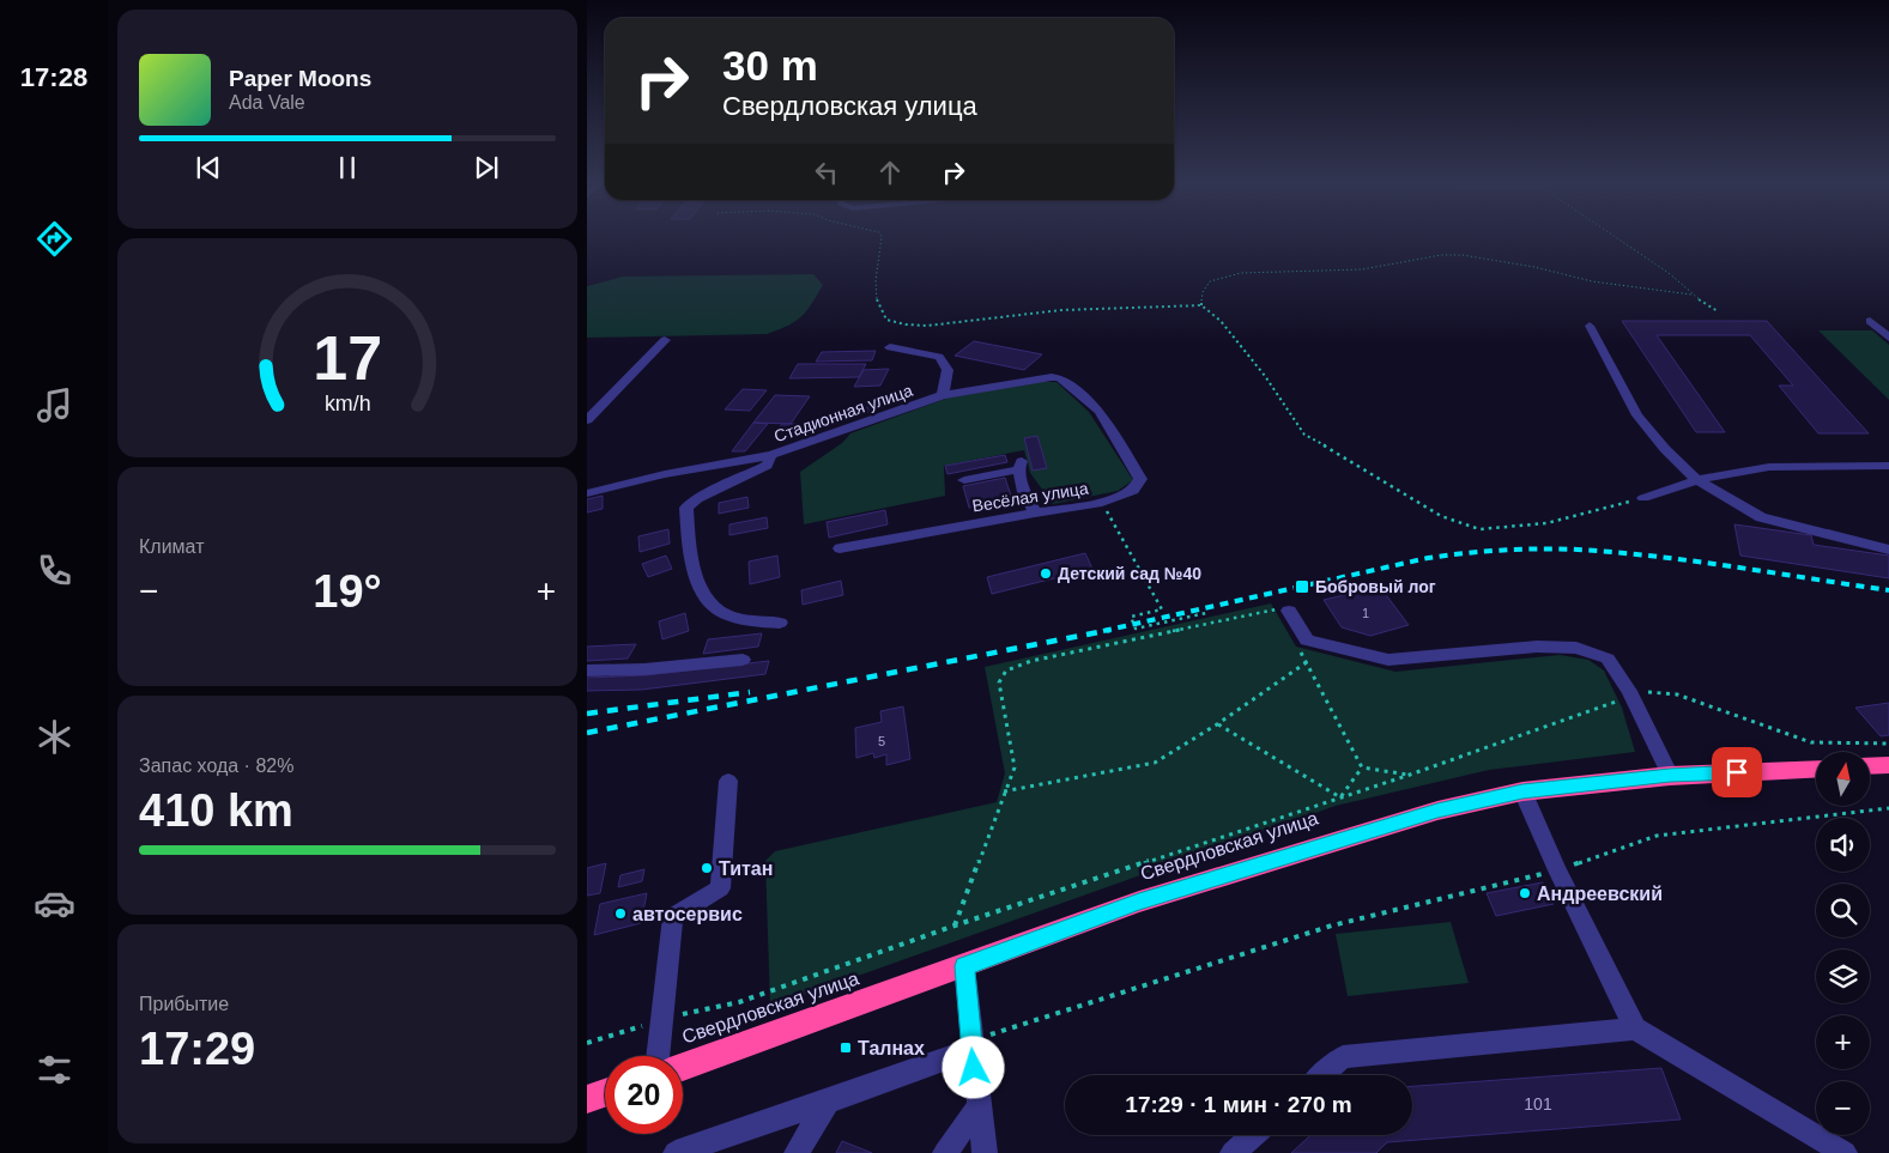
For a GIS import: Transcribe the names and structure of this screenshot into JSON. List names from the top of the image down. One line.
{"streets":{"highway":["Свердловская улица"],"street":["Стадионная улица","Весёлая улица"]},"crossings":[["Стадионная улица","Весёлая улица"]],"places":{"other":["Детский сад №40","Титан","Андреевский","автосервис"],"transit":["Бобровый лог","Талнах"]},"house_numbers":["1","5","101"],"north":"top","page":{"tabs":"17:28","turn":["30 m","Свердловская улица"],"song":["Paper Moons","Ada Vale"],"tile":["Климат",["Запас хода · 82%","410 km"],["Прибытие","17:29"]],"heat":["−","19°","+"],"map_buttons":["+","−"],"limit":"20","trip":"17:29 · 1 мин · 270 m","gauge":["17","km/h"]}}
